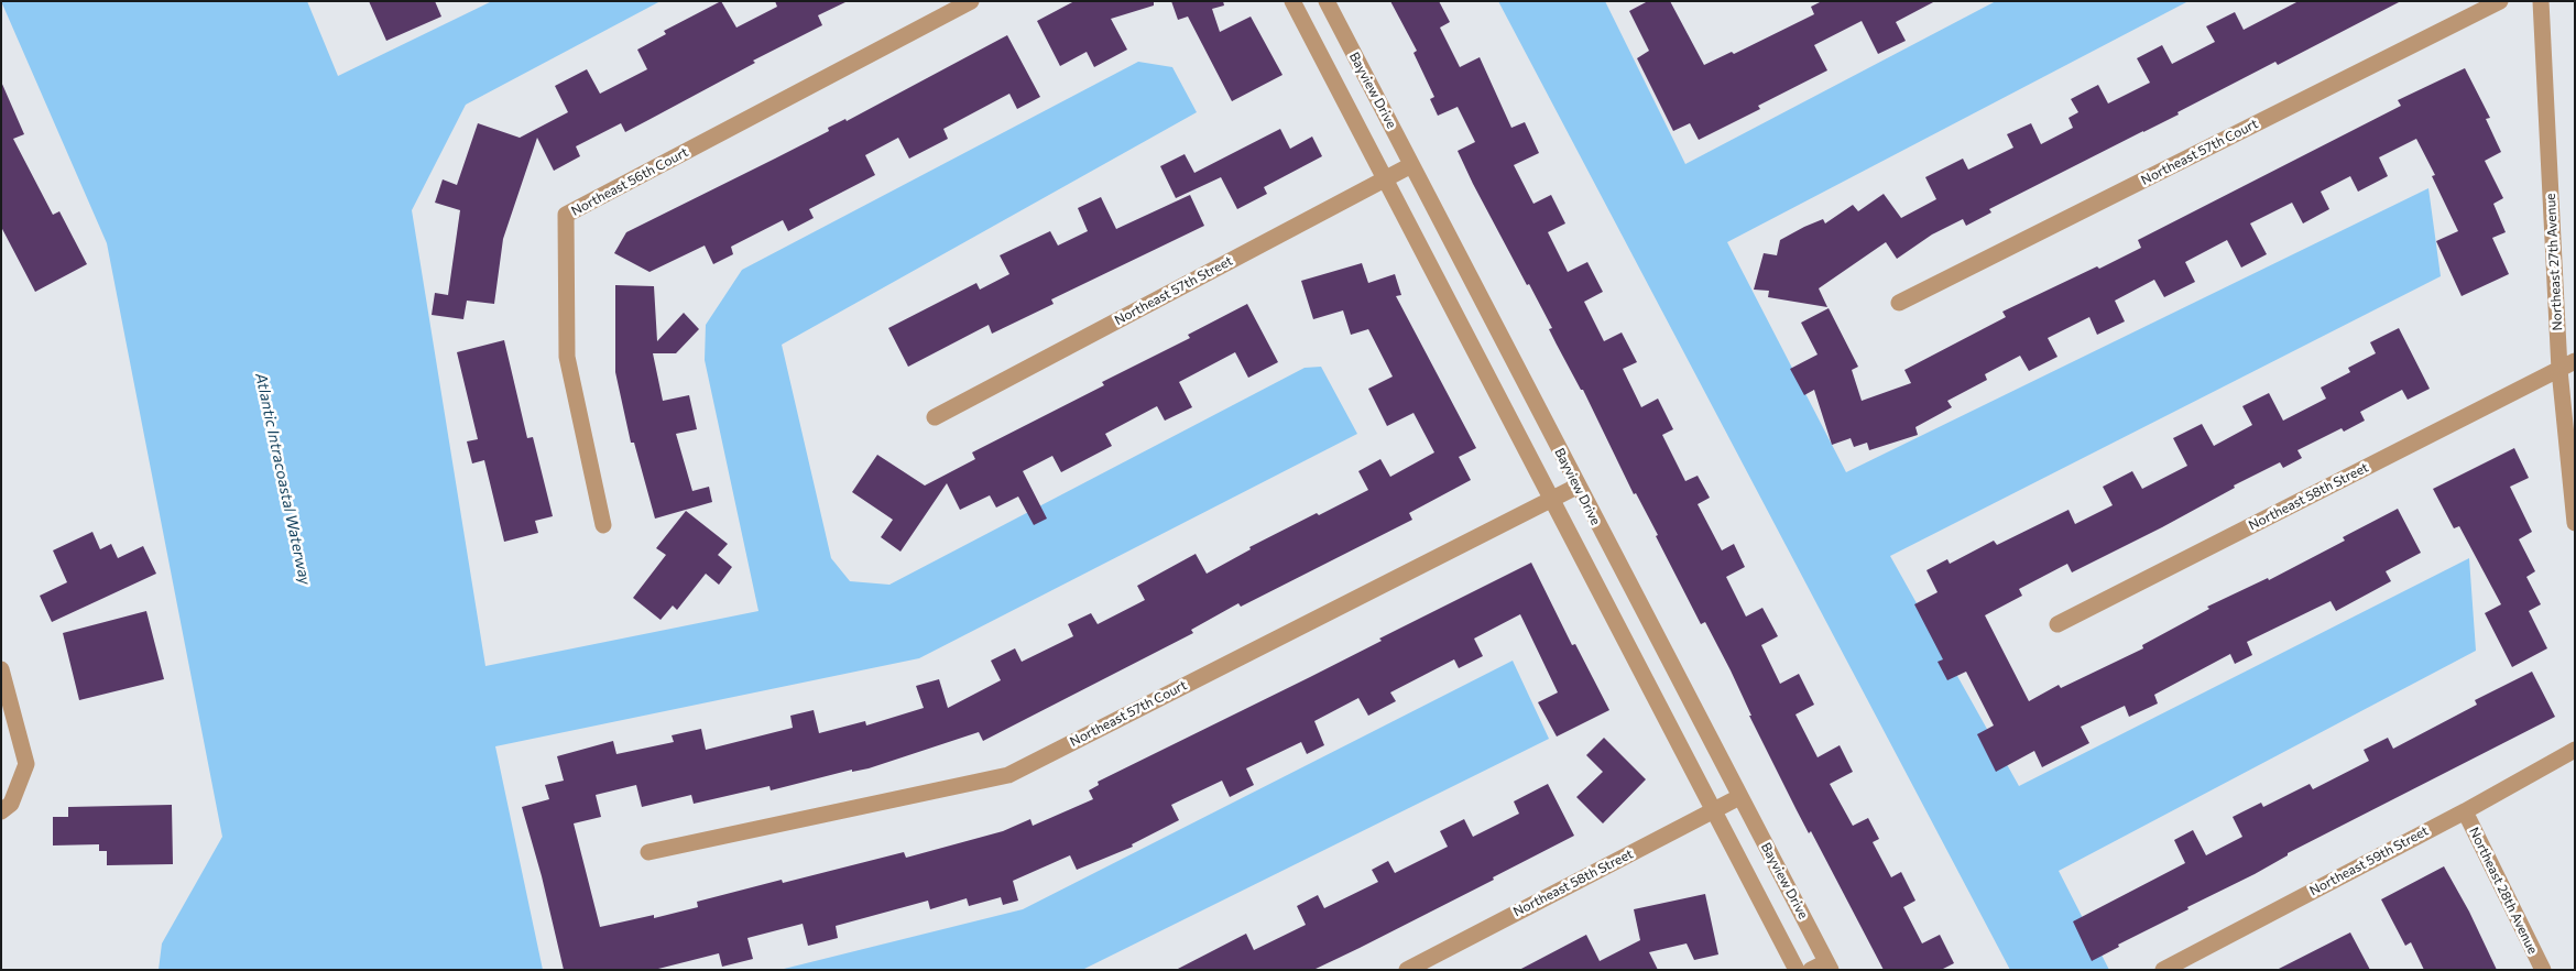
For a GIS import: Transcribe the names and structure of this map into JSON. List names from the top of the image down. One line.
{"streets":{"street":["Bayview Drive","Northeast 57th Court","Northeast 56th Court","Northeast 27th Avenue","Northeast 57th Street","Northeast 58th Street","Northeast 59th Street","Northeast 28th Avenue"]},"crossings":[["Bayview Drive","Northeast 57th Court"],["Bayview Drive","Northeast 57th Street"],["Bayview Drive","Northeast 58th Street"],["Northeast 27th Avenue","Northeast 58th Street"],["Northeast 59th Street","Northeast 28th Avenue"]],"water":["Atlantic Intracoastal Waterway"]}
